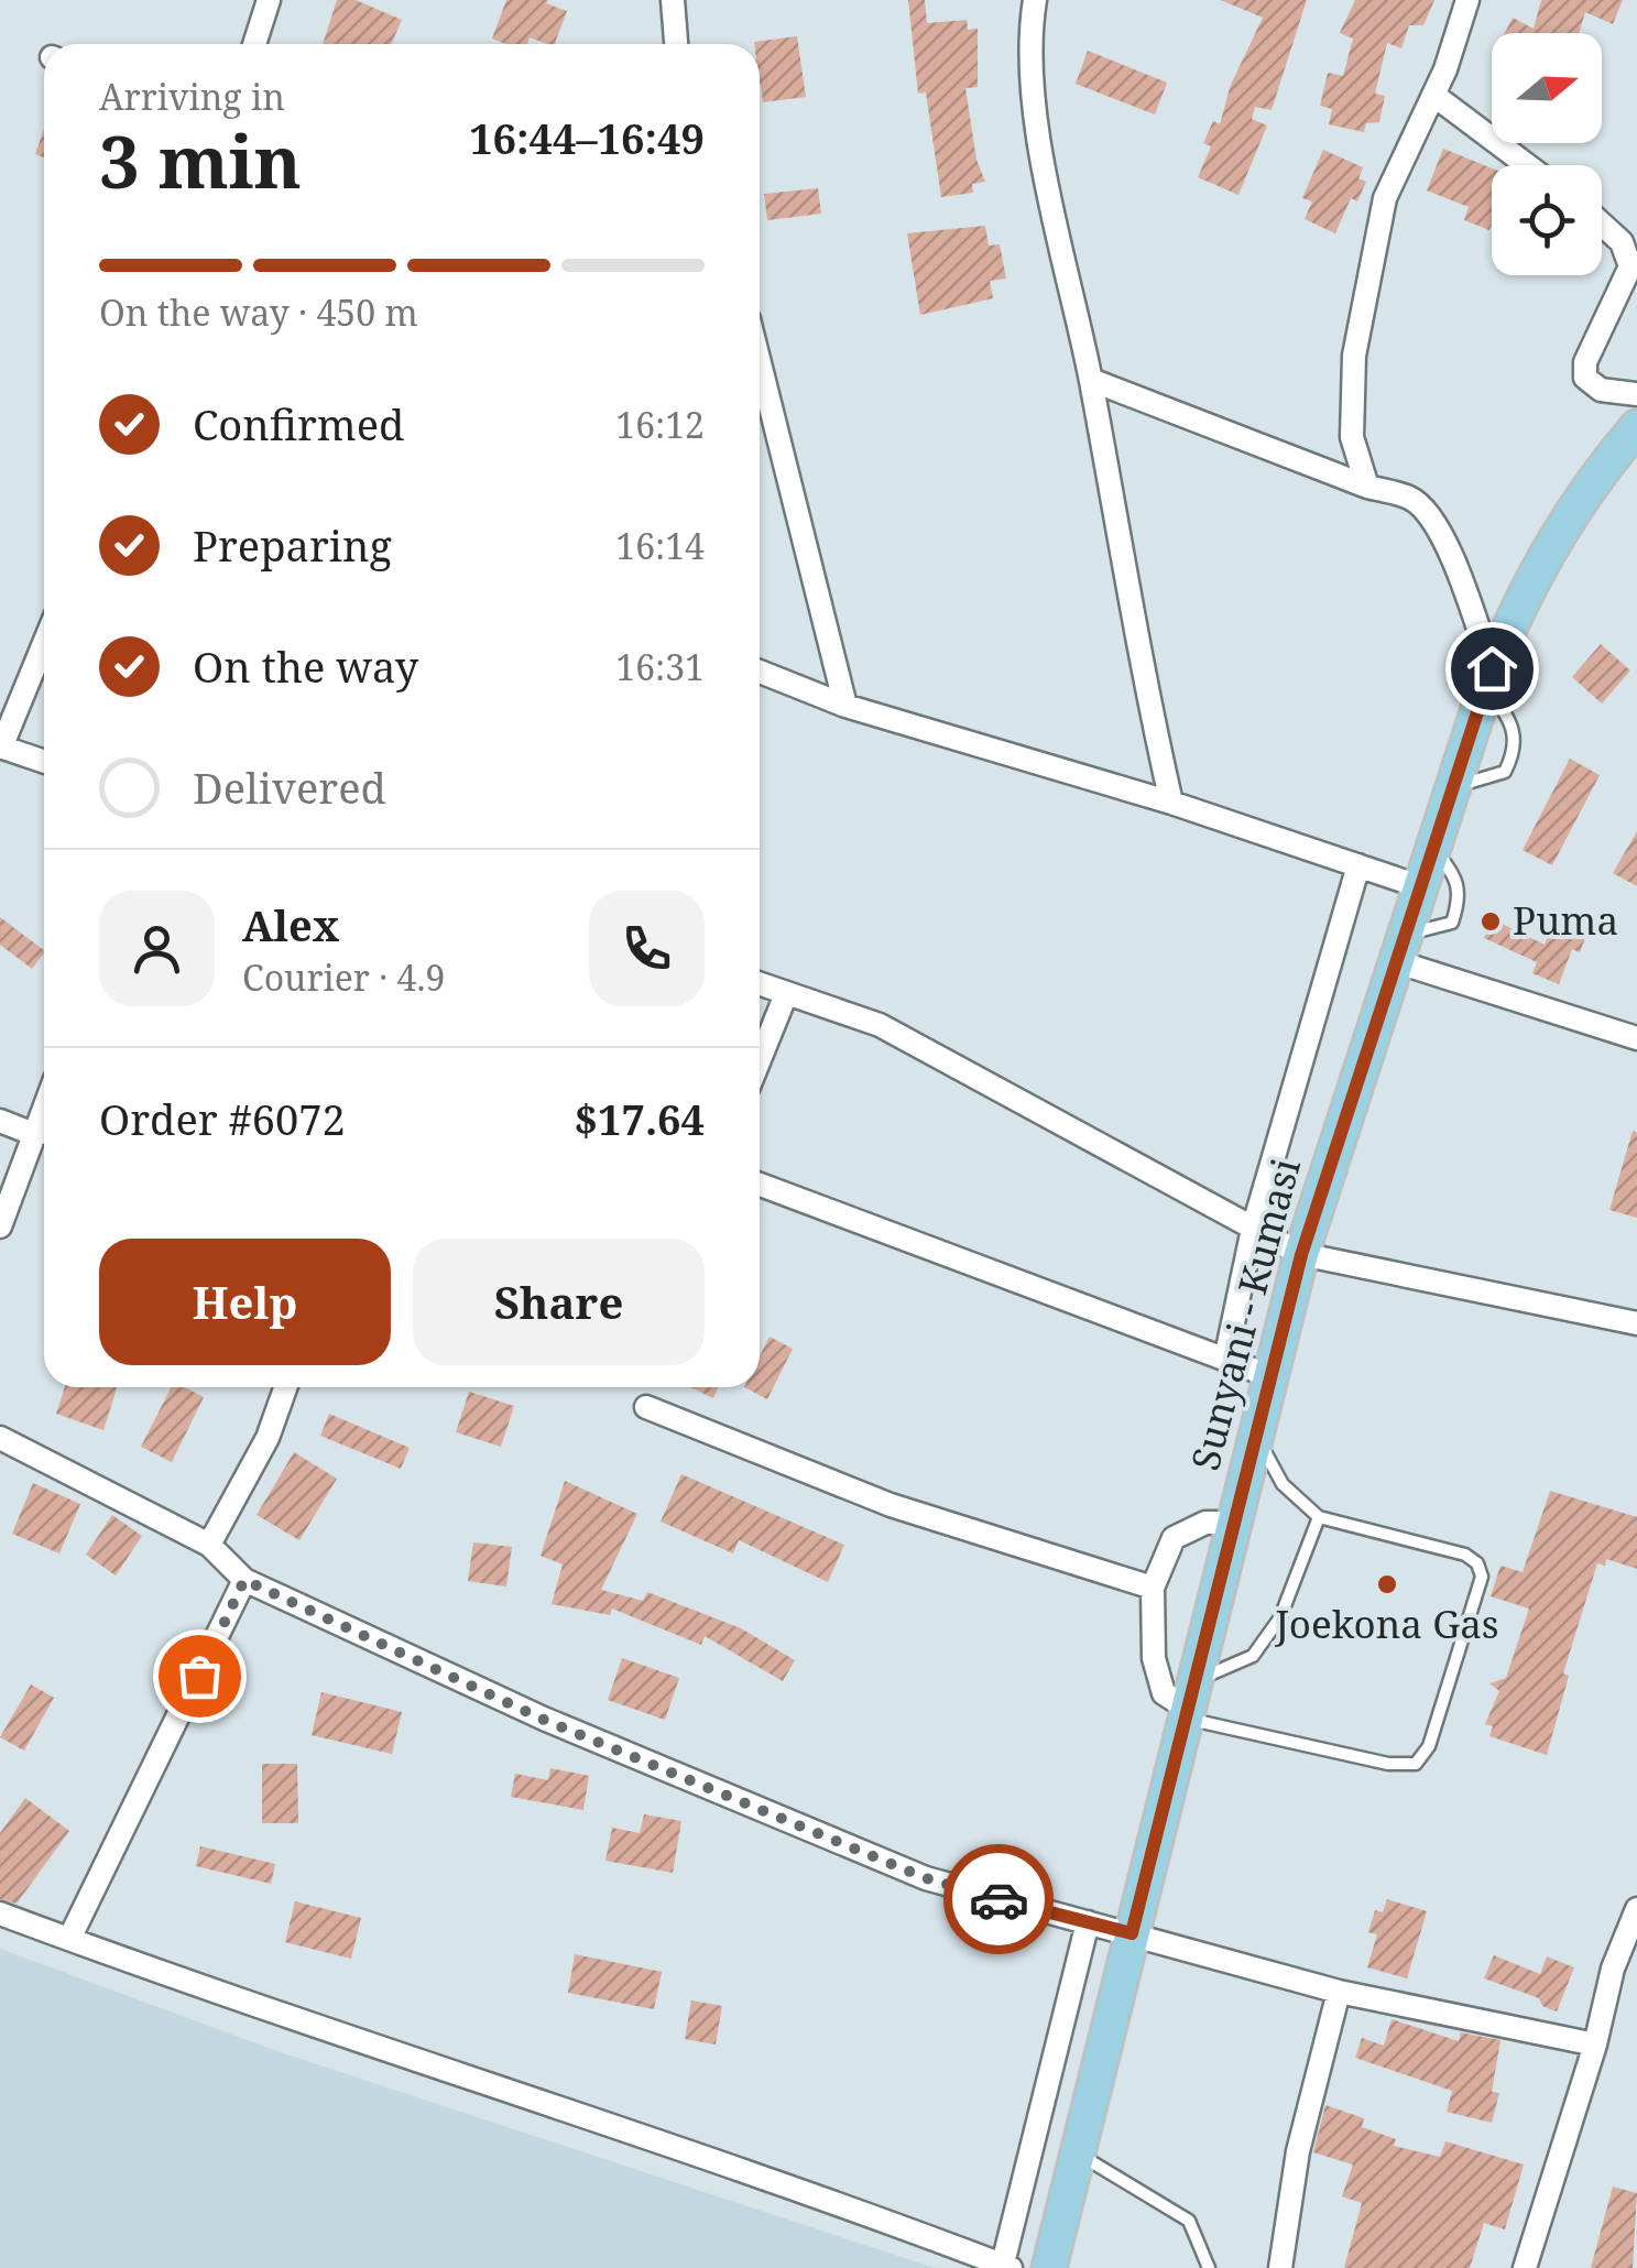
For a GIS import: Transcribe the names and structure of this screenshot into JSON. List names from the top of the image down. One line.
{"streets":{"main road":["Sunyani - Kumasi"]},"places":["Puma","Joekona Gas"],"north":"right","page":{"heading":["3 min","Arriving in","16:44–16:49"],"panel":["Alex","Courier · 4.9","Order #6072","$17.64"],"bar":"On the way · 450 m","list":[["Confirmed","16:12"],["Preparing","16:14"],["On the way","16:31"],"Delivered"],"buttons":["Help","Share"]}}
